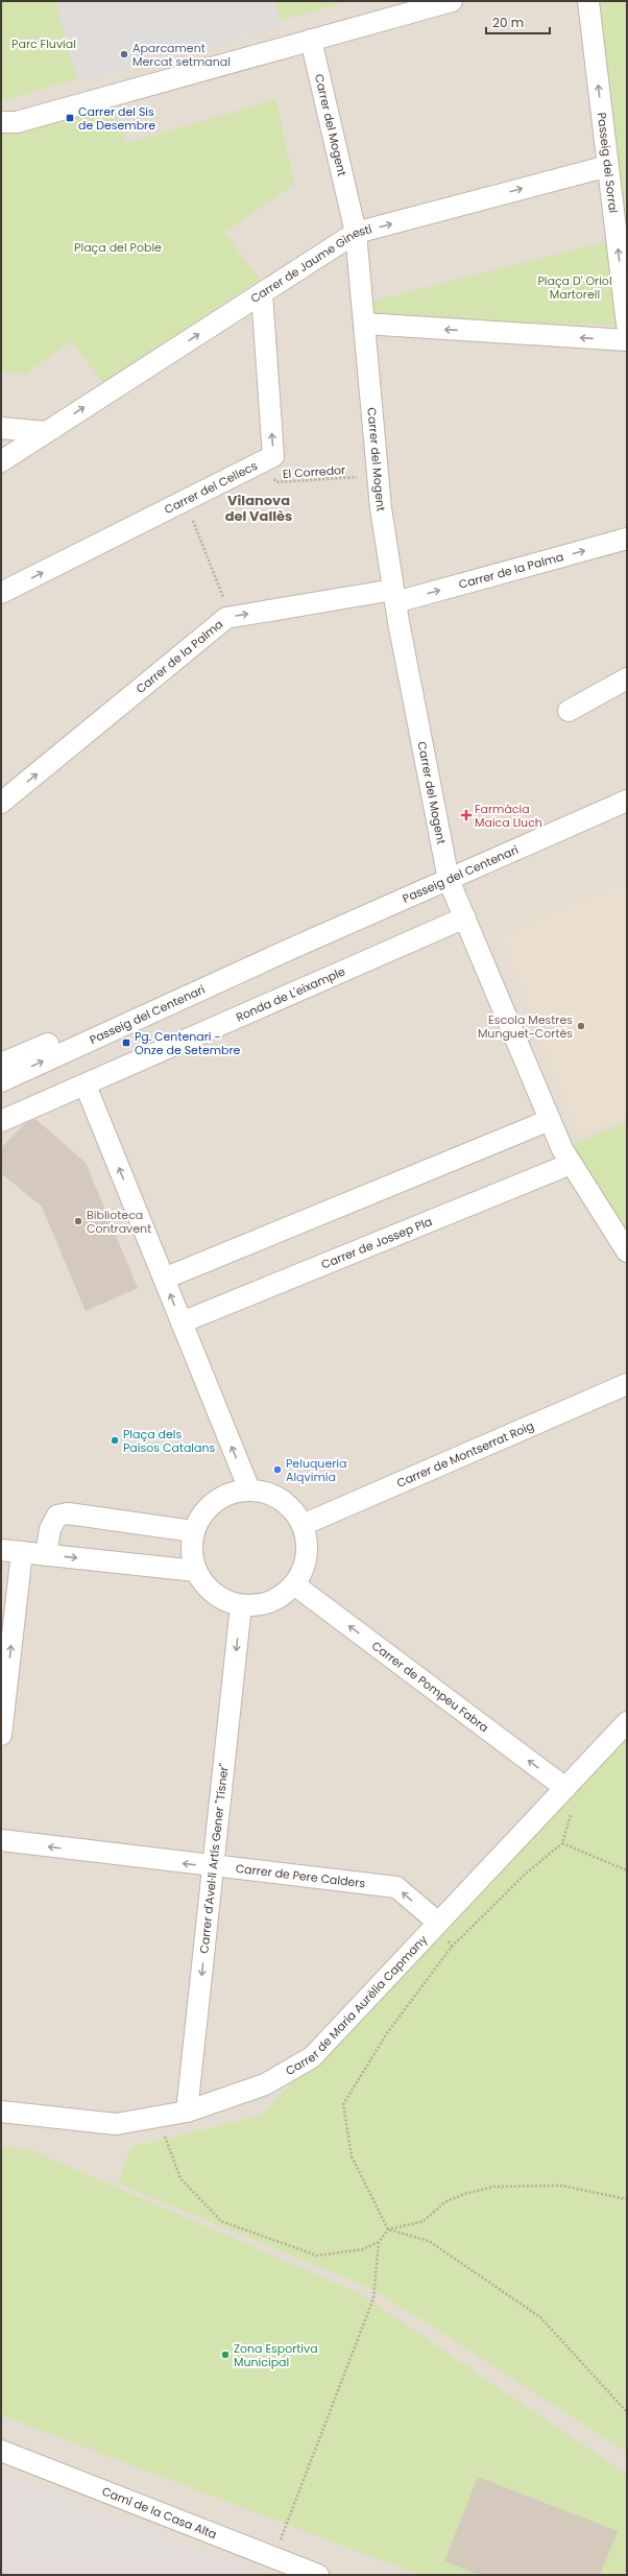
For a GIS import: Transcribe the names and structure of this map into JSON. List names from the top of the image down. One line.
{"streets":{"street":["Carrer del Mogent","Passeig del Sorral","Carrer de Jaume Ginestí","Carrer del Cellecs","Carrer de la Palma","Passeig del Centenari","Ronda de L'eixample","Carrer de Jossep Pla","Carrer de Montserrat Roig","Carrer de Pompeu Fabra","Carrer d'Avel·lí Artís Gener \"Tísner\"","Carrer de Pere Calders","Carrer de Maria Aurèlia Capmany","Camí de la Casa Alta"],"path":["El Corredor"]},"crossings":[["Carrer del Mogent","Carrer de Jaume Ginestí"],["Carrer del Mogent","El Corredor"],["Carrer del Mogent","Carrer de la Palma"],["Carrer del Mogent","Passeig del Centenari"],["Carrer del Mogent","Ronda de L'eixample"],["Carrer del Mogent","Carrer de Jossep Pla"],["Passeig del Sorral","Carrer de Jaume Ginestí"],["Carrer de Jaume Ginestí","Carrer del Cellecs"],["El Corredor","Carrer del Cellecs"],["Carrer de Montserrat Roig","Carrer de Pompeu Fabra"],["Carrer de Montserrat Roig","Carrer d'Avel·lí Artís Gener \"Tísner\""],["Carrer de Pompeu Fabra","Carrer d'Avel·lí Artís Gener \"Tísner\""],["Carrer de Pompeu Fabra","Carrer de Maria Aurèlia Capmany"],["Carrer d'Avel·lí Artís Gener \"Tísner\"","Carrer de Pere Calders"],["Carrer d'Avel·lí Artís Gener \"Tísner\"","Carrer de Maria Aurèlia Capmany"],["Carrer de Pere Calders","Carrer de Maria Aurèlia Capmany"]],"one_way":["Passeig del Sorral","Carrer de Jaume Ginestí","Carrer del Cellecs","Carrer de la Palma","Carrer de Pompeu Fabra","Carrer d'Avel·lí Artís Gener \"Tísner\"","Carrer de Pere Calders"],"districts":["Vilanova del Vallès"],"parks":["Parc Fluvial","Plaça del Poble","Plaça D' Oriol Martorell"],"places":{"other":["Aparcament Mercat setmanal","Escola Mestres Munguet-Cortés","Biblioteca Contravent","Plaça dels Països Catalans","Peluqueria Alqvimia","Zona Esportiva Municipal"],"transit":["Carrer del Sis de Desembre","Pg. Centenari - Onze de Setembre"],"health":["Farmàcia Maica Lluch"]},"scale_bar":"20 m"}
